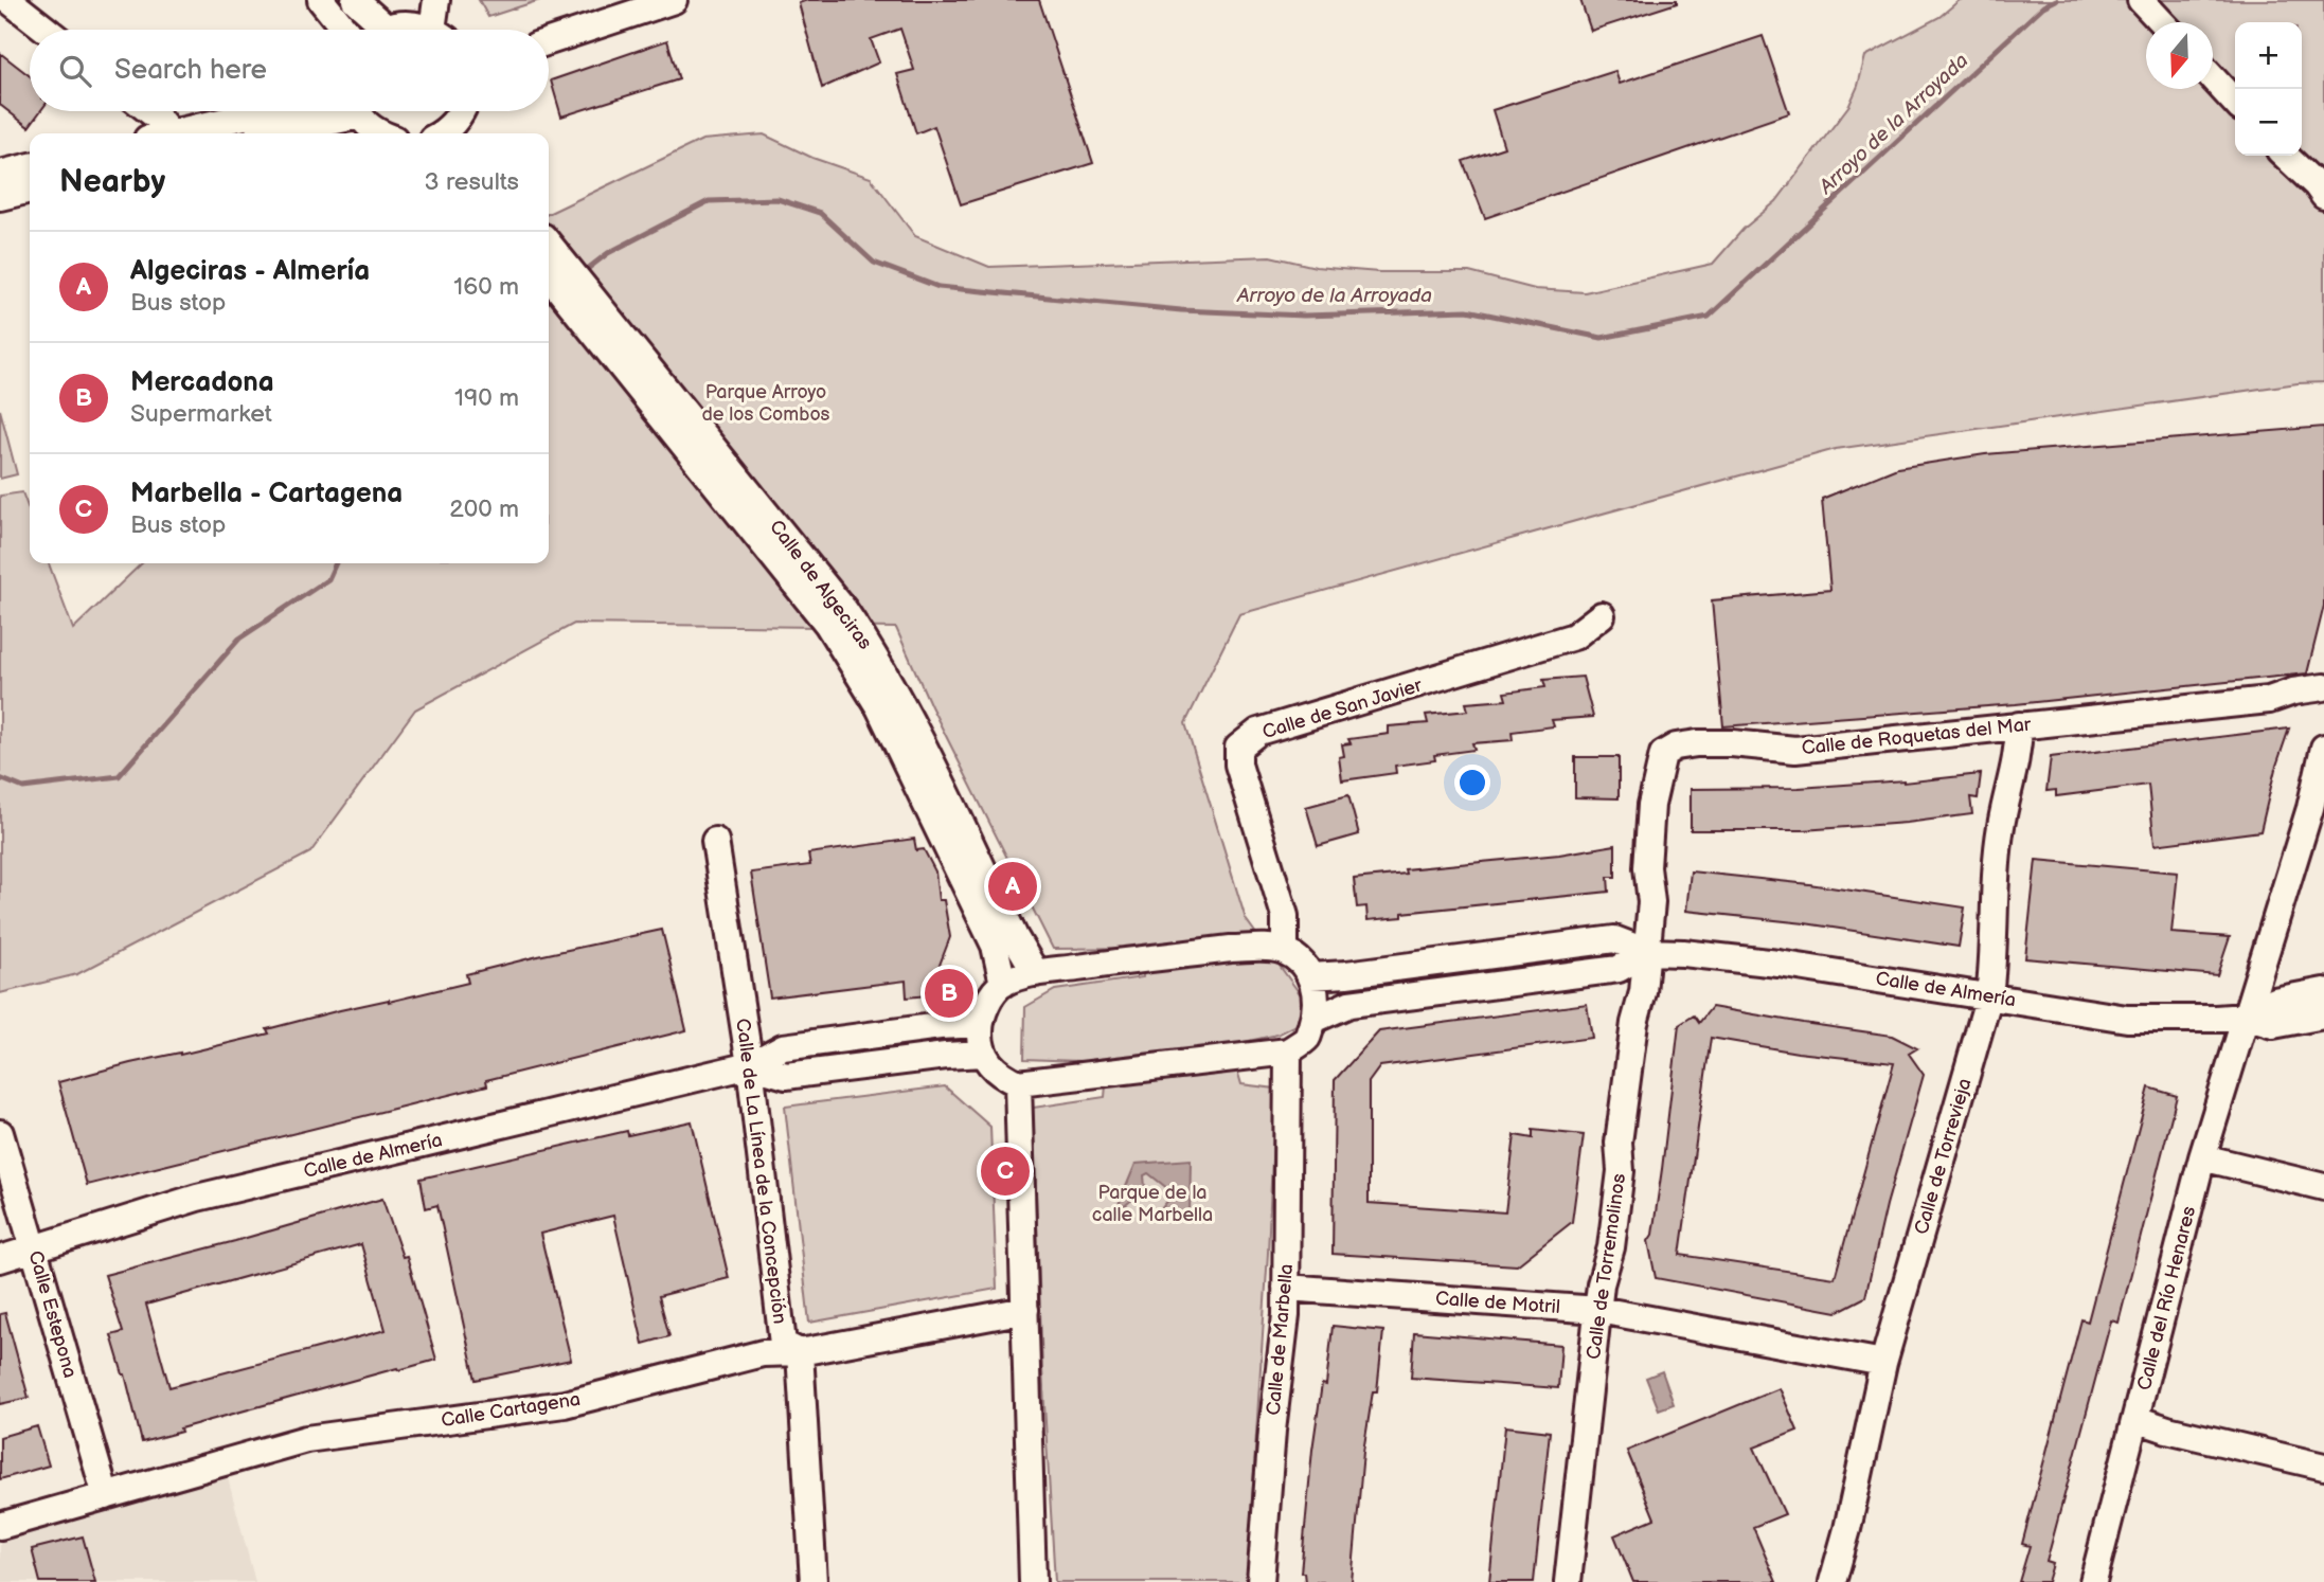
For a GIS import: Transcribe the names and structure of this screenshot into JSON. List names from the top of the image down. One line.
{"streets":{"street":["Calle de Algeciras","Calle de San Javier","Calle de Roquetas del Mar","Calle de Almería","Calle de Torrevieja","Calle de La Línea de la Concepción","Calle de Torremolinos","Calle del Río Henares","Calle de Motril","Calle Estepona","Calle de Marbella","Calle Cartagena"]},"crossings":[["Calle de Roquetas del Mar","Calle de Almería"],["Calle de Roquetas del Mar","Calle de Torrevieja"],["Calle de Roquetas del Mar","Calle de Torremolinos"],["Calle de Almería","Calle de Torrevieja"],["Calle de Almería","Calle de La Línea de la Concepción"],["Calle de Almería","Calle de Torremolinos"],["Calle de Almería","Calle del Río Henares"],["Calle de Almería","Calle Estepona"],["Calle de Torrevieja","Calle de Motril"],["Calle de La Línea de la Concepción","Calle Cartagena"],["Calle de Torremolinos","Calle de Motril"],["Calle de Motril","Calle de Marbella"],["Calle Estepona","Calle Cartagena"]],"water":["Arroyo de la Arroyada"],"parks":["Parque Arroyo de los Combos","Parque de la calle Marbella"],"north":"bottom","page":{"map_buttons":["+","−"],"search":"Search here","heading":["Nearby","3 results"],"list":[{"mark":"A","name":"Algeciras - Almería","note":"Bus stop","value":"160 m"},{"mark":"B","name":"Mercadona","note":"Supermarket","value":"190 m"},{"mark":"C","name":"Marbella - Cartagena","note":"Bus stop","value":"200 m"}],"pins":["A","B","C"]}}
